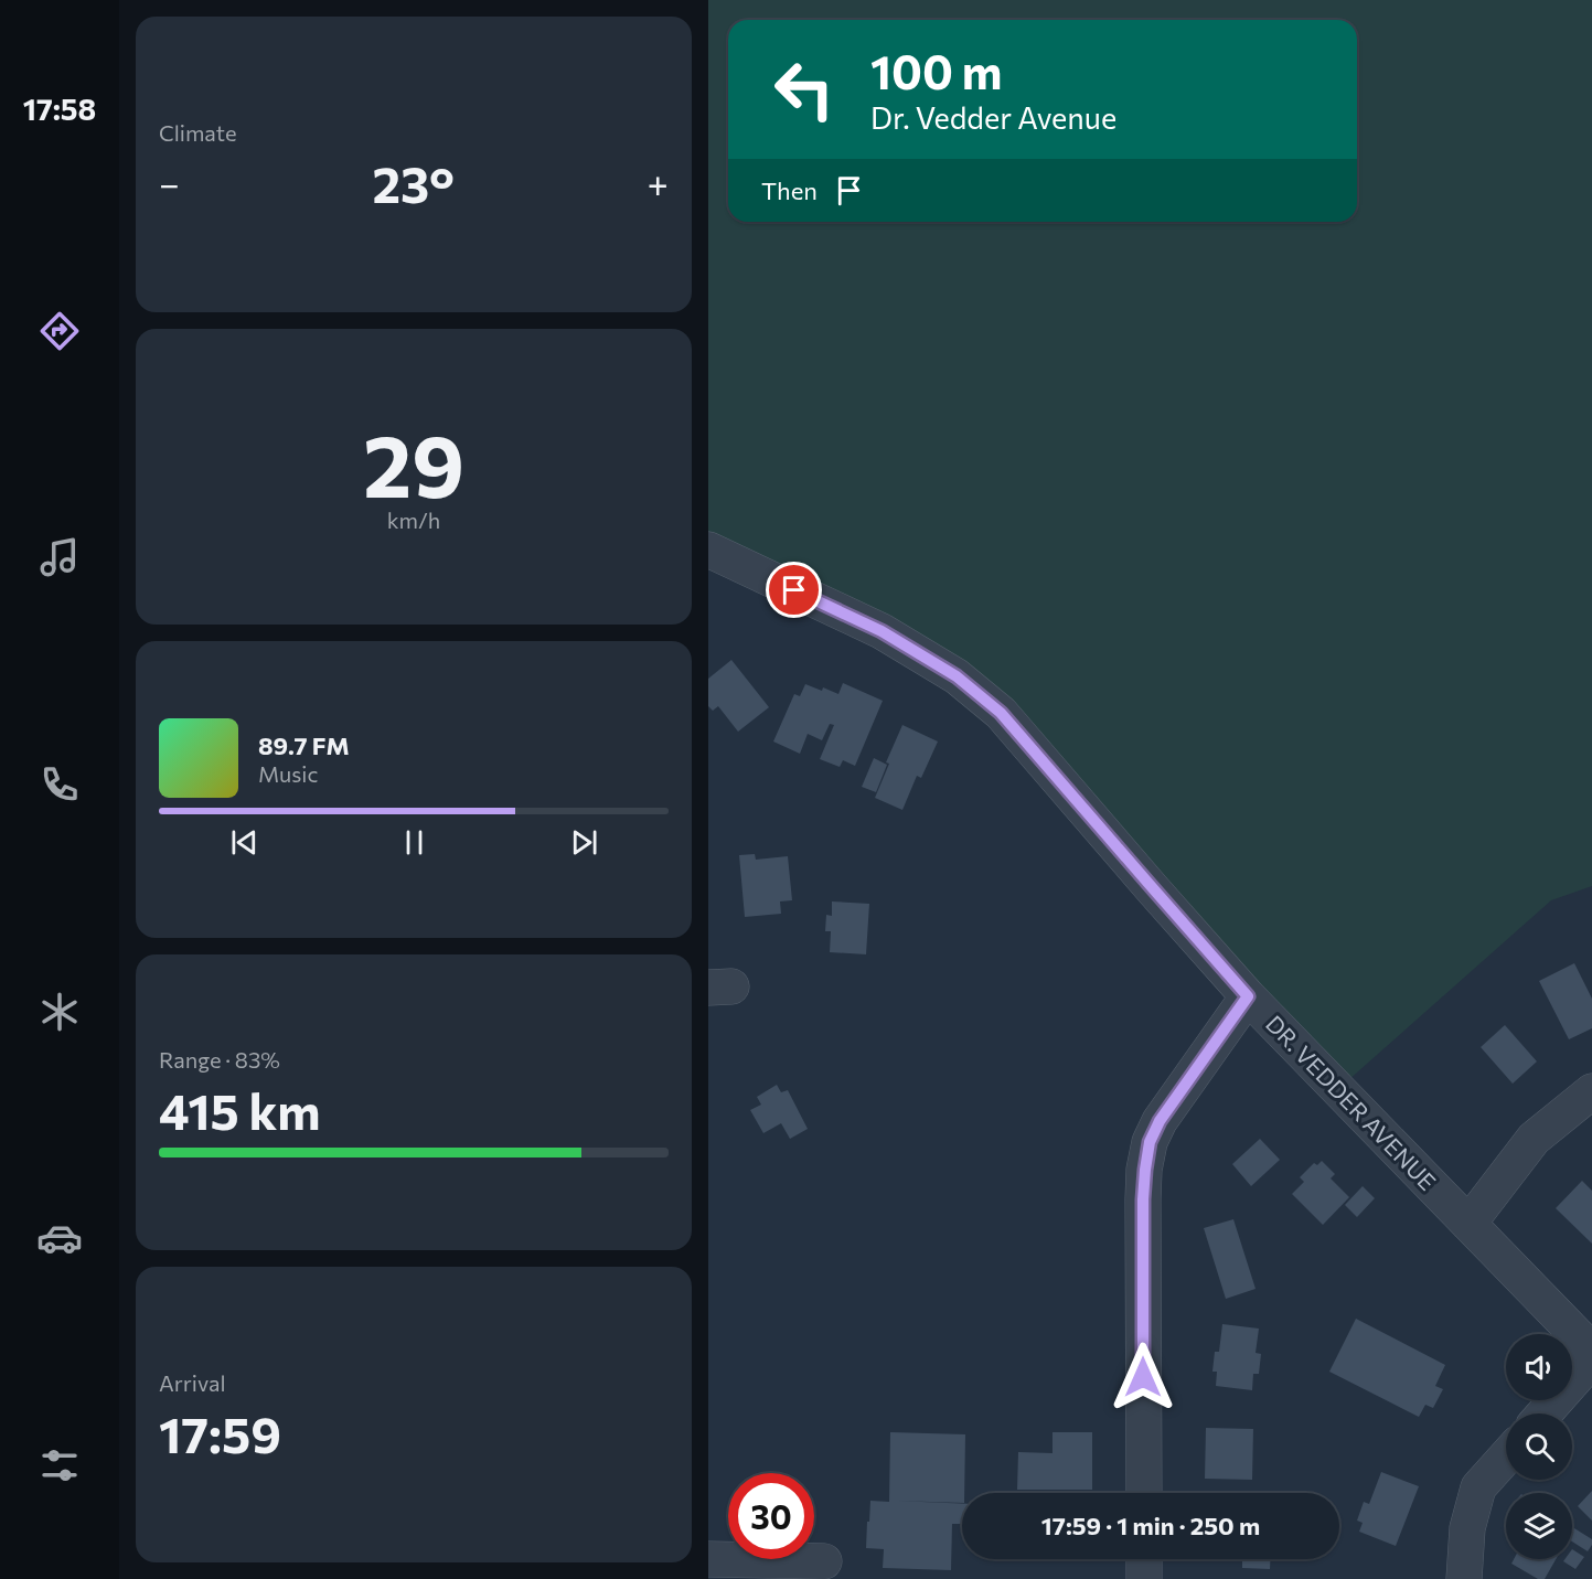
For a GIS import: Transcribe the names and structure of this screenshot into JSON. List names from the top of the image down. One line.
{"streets":{"street":["DR. VEDDER AVENUE"]},"page":{"tabs":"17:58","tile":["Climate",["29","km/h"],["Range · 83%","415 km"],["Arrival","17:59"]],"turn":["100 m","Dr. Vedder Avenue"],"heat":["−","23°","+"],"then":"Then","song":["89.7 FM","Music"],"limit":"30","trip":"17:59 · 1 min · 250 m"}}
